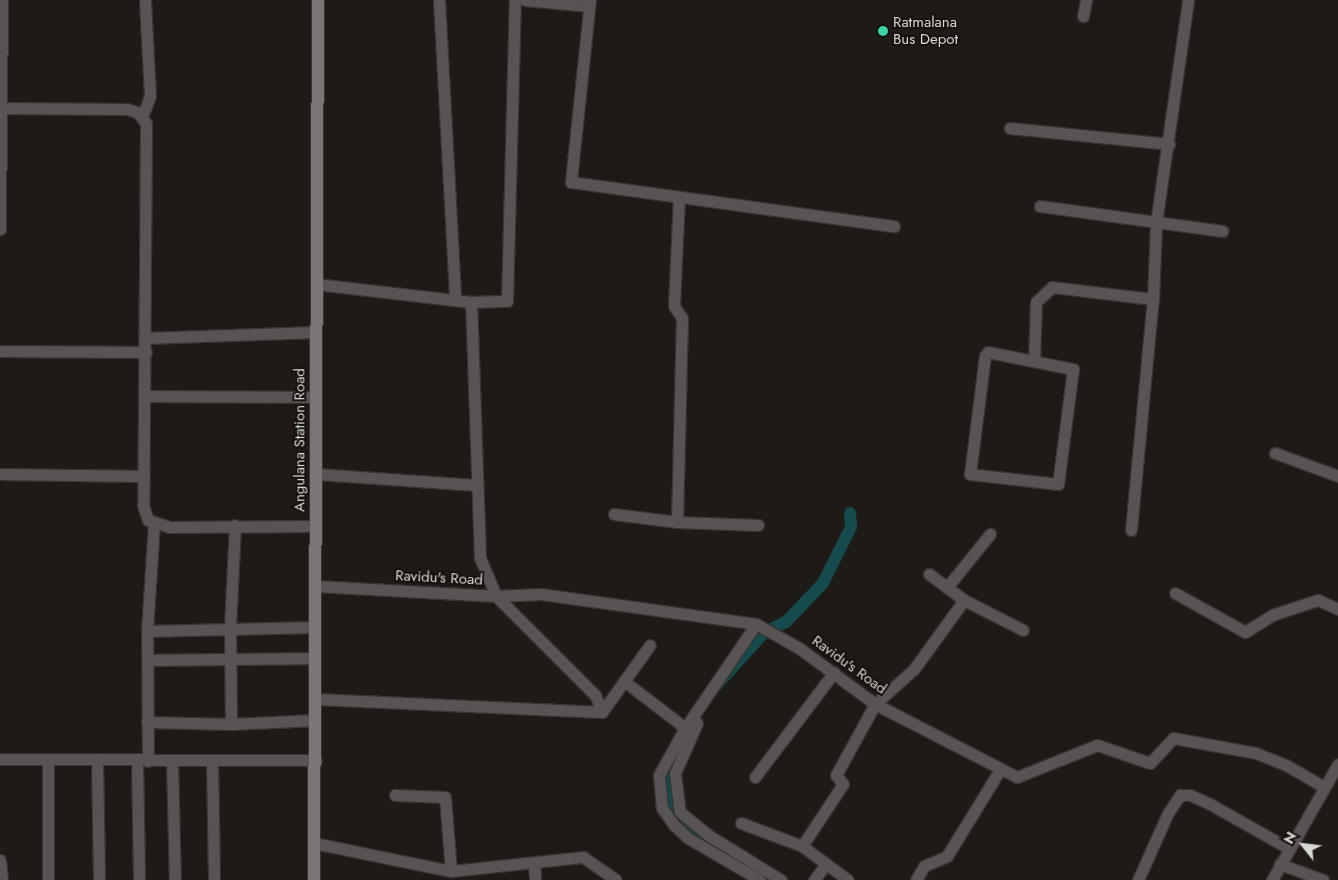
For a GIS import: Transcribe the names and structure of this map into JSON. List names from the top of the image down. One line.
{"streets":{"street":["Angulana Station Road","Ravidu's Road"]},"crossings":[["Angulana Station Road","Ravidu's Road"]],"places":["Ratmalana Bus Depot"],"north":"top left"}
